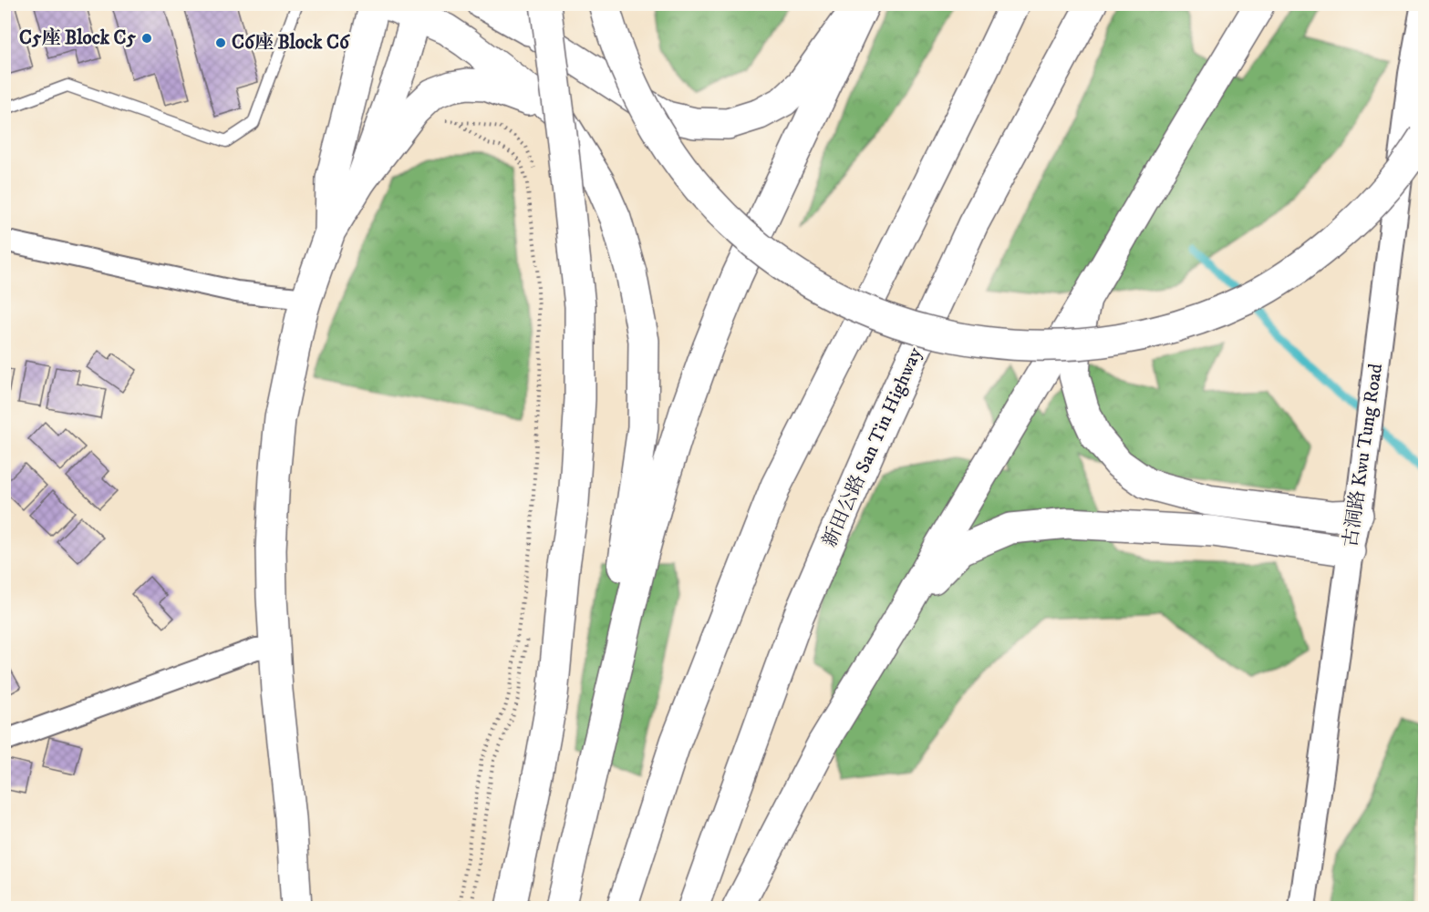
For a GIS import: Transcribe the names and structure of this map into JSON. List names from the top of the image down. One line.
{"streets":{"main road":["新田公路 San Tin Highway"],"street":["古洞路 Kwu Tung Road"]},"places":["C5座 Block C5","C6座 Block C6"]}
